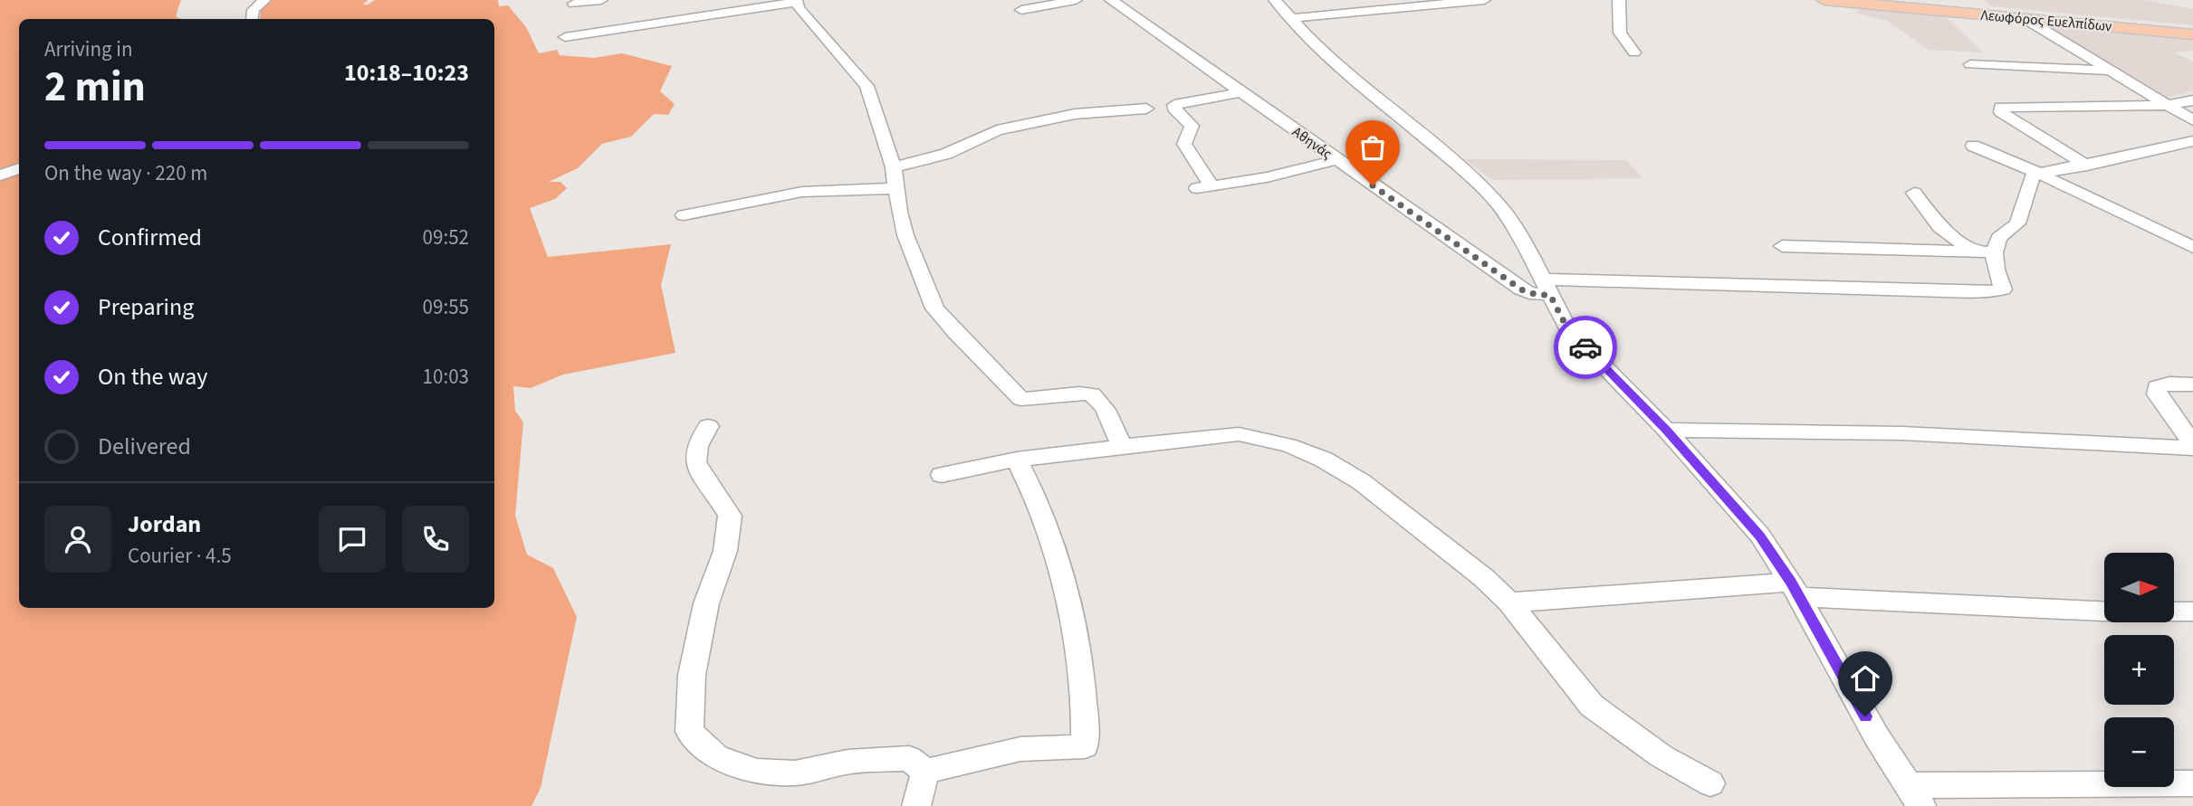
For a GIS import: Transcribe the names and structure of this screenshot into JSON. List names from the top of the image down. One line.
{"streets":{"main road":["Λεωφόρος Ευελπίδων"],"street":["Αθηνάς"]},"north":"right","page":{"heading":["2 min","Arriving in","10:18–10:23"],"panel":["Jordan","Courier · 4.5"],"bar":"On the way · 220 m","list":[["Confirmed","09:52"],["Preparing","09:55"],["On the way","10:03"],"Delivered"],"map_buttons":["+","−"]}}
